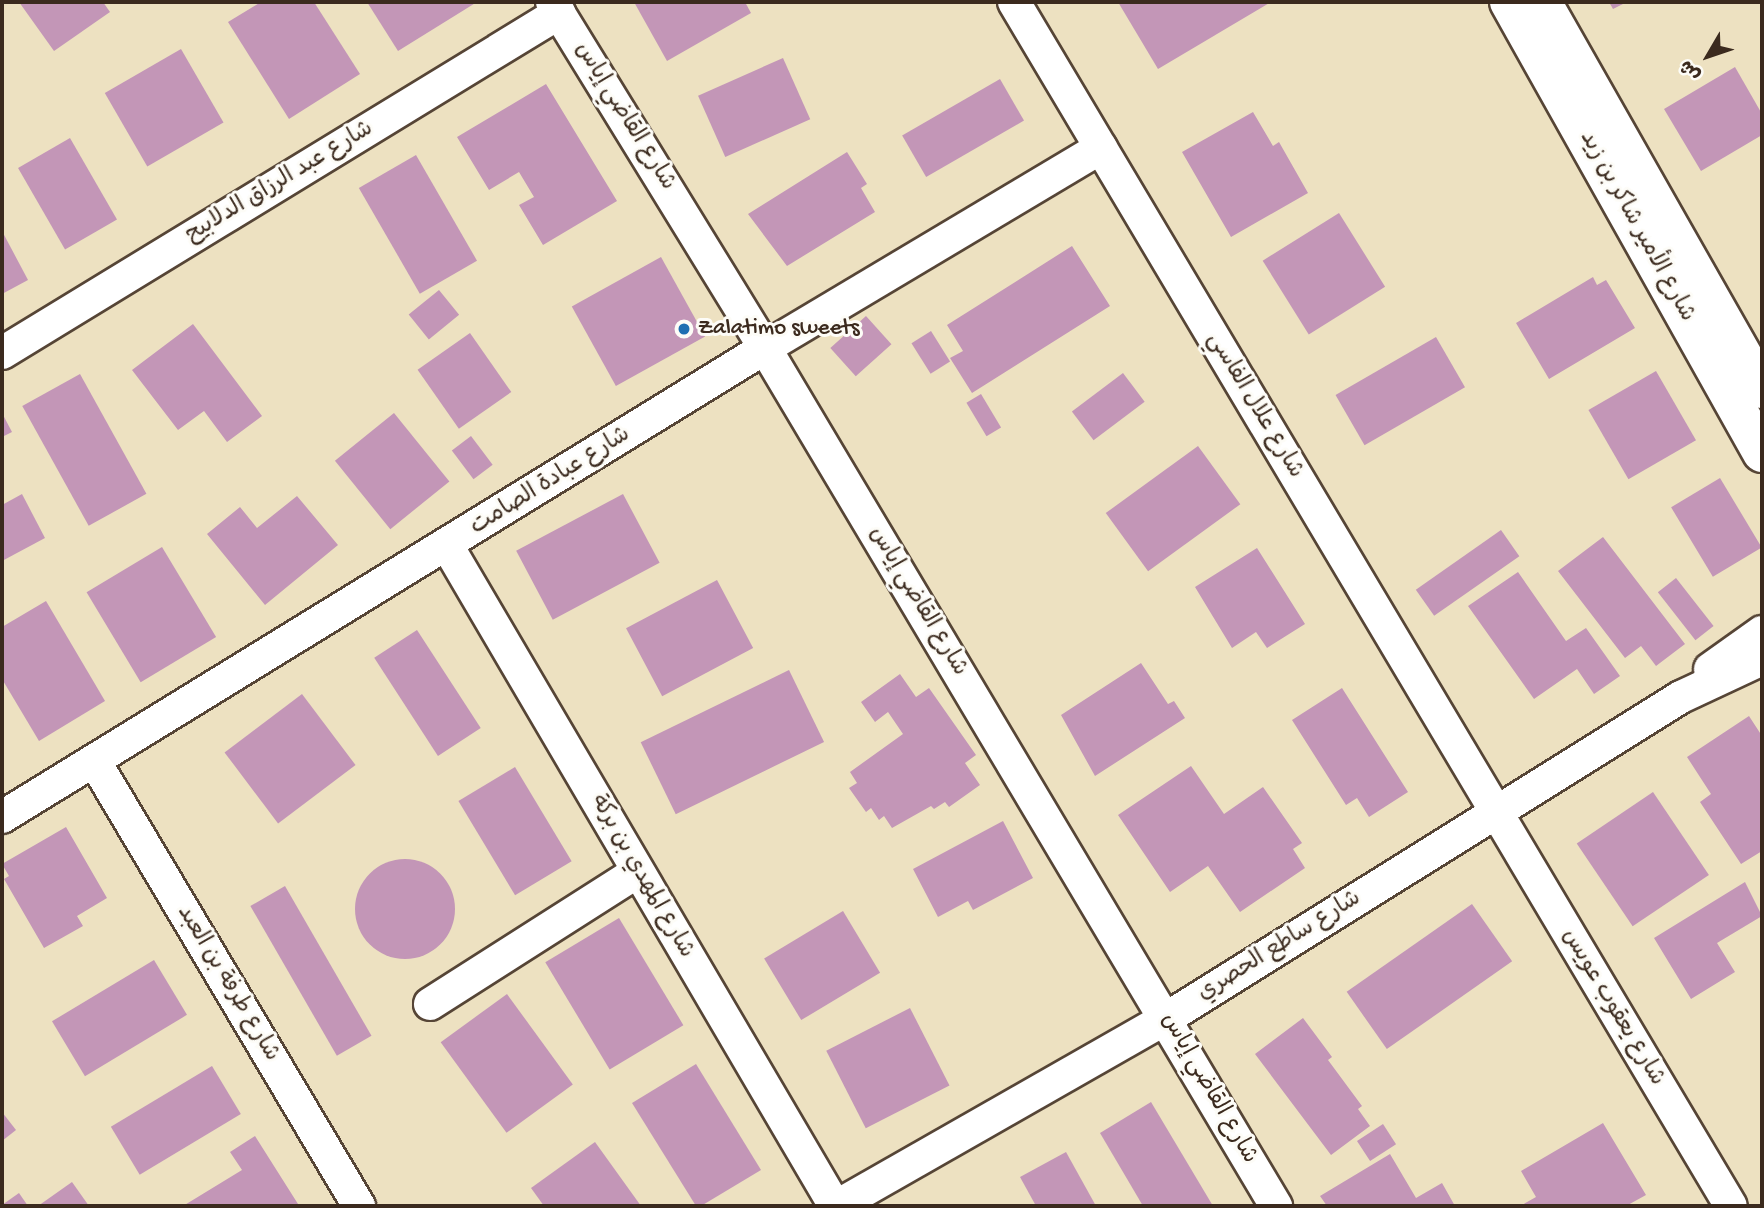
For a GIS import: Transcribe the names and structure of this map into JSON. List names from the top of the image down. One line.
{"streets":{"main road":["شارع الأمير شاكر بن زيد"],"street":["شارع القاضي إياس","شارع عبد الرزاق الدلابيح","شارع علال الفاسي","شارع عبادة الصامت","شارع المهدي بن بركة","شارع ساطع الحصري","شارع طرفة بن العبد","شارع يعقوب عويس"]},"crossings":[["شارع القاضي إياس","شارع عبد الرزاق الدلابيح"],["شارع القاضي إياس","شارع عبادة الصامت"],["شارع القاضي إياس","شارع ساطع الحصري"],["شارع علال الفاسي","شارع عبادة الصامت"],["شارع علال الفاسي","شارع ساطع الحصري"],["شارع علال الفاسي","شارع يعقوب عويس"],["شارع عبادة الصامت","شارع المهدي بن بركة"],["شارع عبادة الصامت","شارع طرفة بن العبد"],["شارع المهدي بن بركة","شارع ساطع الحصري"],["شارع ساطع الحصري","شارع يعقوب عويس"]],"places":["Zalatimo sweets"],"north":"bottom left"}
